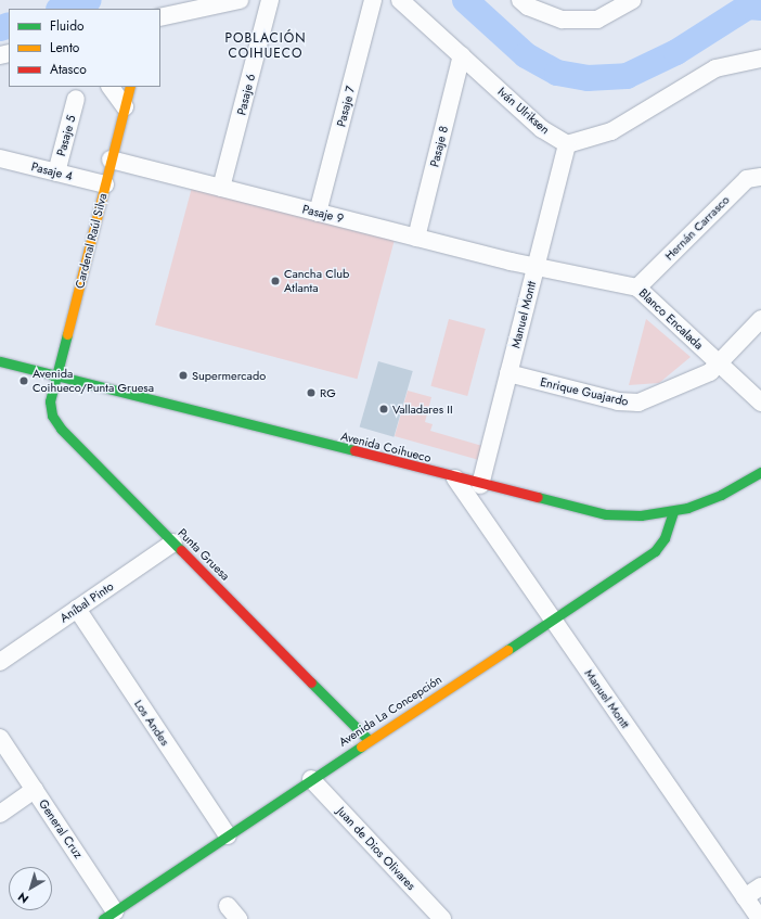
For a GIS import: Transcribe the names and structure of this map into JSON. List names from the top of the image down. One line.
{"streets":{"street":["Pasaje 6","Pasaje 7","Iván Ulriksen","Pasaje 5","Pasaje 8","Pasaje 4","Pasaje 9","Hernán Carrasco","Cardenal Raúl Silva","Manuel Montt","Blanco Encalada","Enrique Guajardo","Avenida Coihueco","Punta Gruesa","Aníbal Pinto","Avenida La Concepción","Los Andes","General Cruz","Juan de Dios Olivares"]},"crossings":[["Pasaje 6","Pasaje 9"],["Pasaje 7","Pasaje 9"],["Iván Ulriksen","Pasaje 8"],["Iván Ulriksen","Manuel Montt"],["Pasaje 5","Pasaje 4"],["Pasaje 8","Pasaje 9"],["Pasaje 4","Cardenal Raúl Silva"],["Pasaje 9","Cardenal Raúl Silva"],["Pasaje 9","Manuel Montt"],["Pasaje 9","Blanco Encalada"],["Hernán Carrasco","Blanco Encalada"],["Cardenal Raúl Silva","Avenida Coihueco"],["Cardenal Raúl Silva","Punta Gruesa"],["Manuel Montt","Blanco Encalada"],["Manuel Montt","Enrique Guajardo"],["Manuel Montt","Avenida Coihueco"],["Manuel Montt","Avenida La Concepción"],["Blanco Encalada","Enrique Guajardo"],["Avenida Coihueco","Punta Gruesa"],["Avenida Coihueco","Avenida La Concepción"],["Punta Gruesa","Aníbal Pinto"],["Punta Gruesa","Avenida La Concepción"],["Aníbal Pinto","Los Andes"],["Avenida La Concepción","Los Andes"],["Avenida La Concepción","General Cruz"],["Avenida La Concepción","Juan de Dios Olivares"]],"districts":["POBLACIÓN COIHUECO"],"places":["Cancha Club Atlanta","Supermercado","Avenida Coihueco/Punta Gruesa","RG","Valladares II"],"legend":["Fluido","Lento","Atasco"],"north":"bottom left"}
